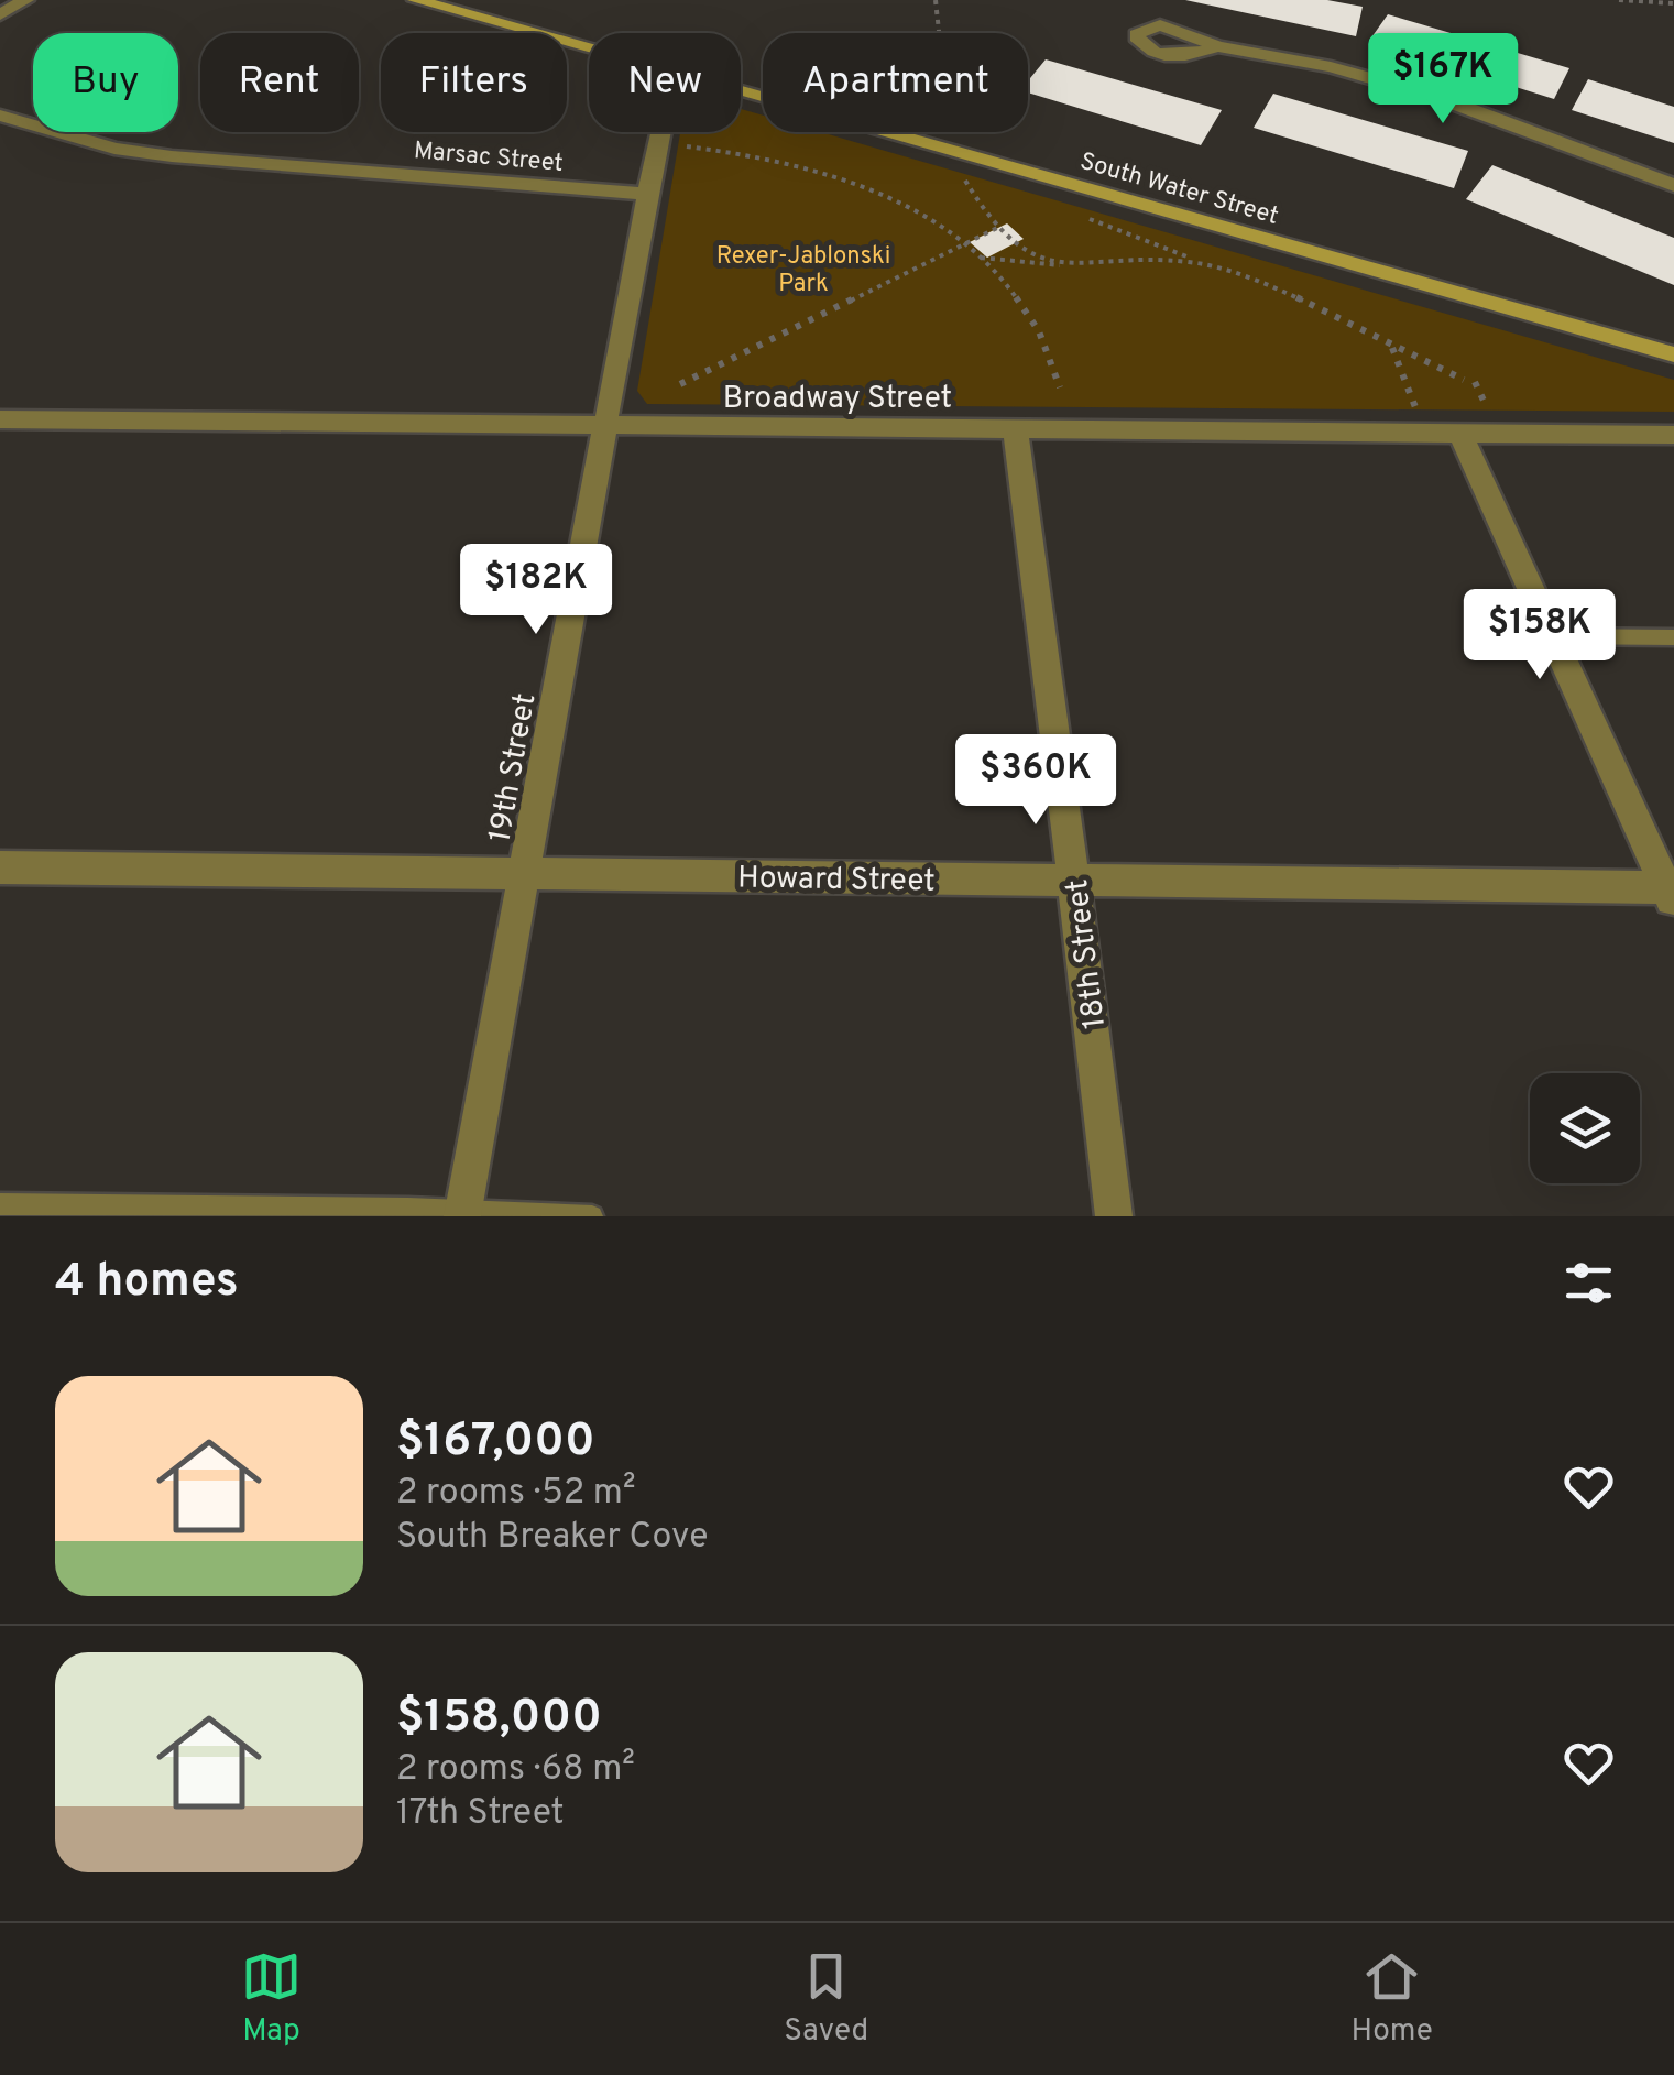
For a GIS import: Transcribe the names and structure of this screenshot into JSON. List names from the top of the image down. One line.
{"streets":{"street":["Marsac Street","South Water Street","Broadway Street","19th Street","Howard Street","18th Street"]},"crossings":[["Marsac Street","19th Street"],["Broadway Street","19th Street"],["Broadway Street","18th Street"],["19th Street","Howard Street"],["Howard Street","18th Street"]],"parks":["Rexer-Jablonski Park"],"page":{"price":["$167K","$182K","$158K","$360K"],"chip":["Buy","Rent","Filters","New","Apartment"],"heading":"4 homes","list":[{"name":"$167,000","note":"2 rooms · 52 m² · South Breaker Cove"},{"name":"$158,000","note":"2 rooms · 68 m² · 17th Street"}],"tabs":["Map","Saved","Home"]}}
